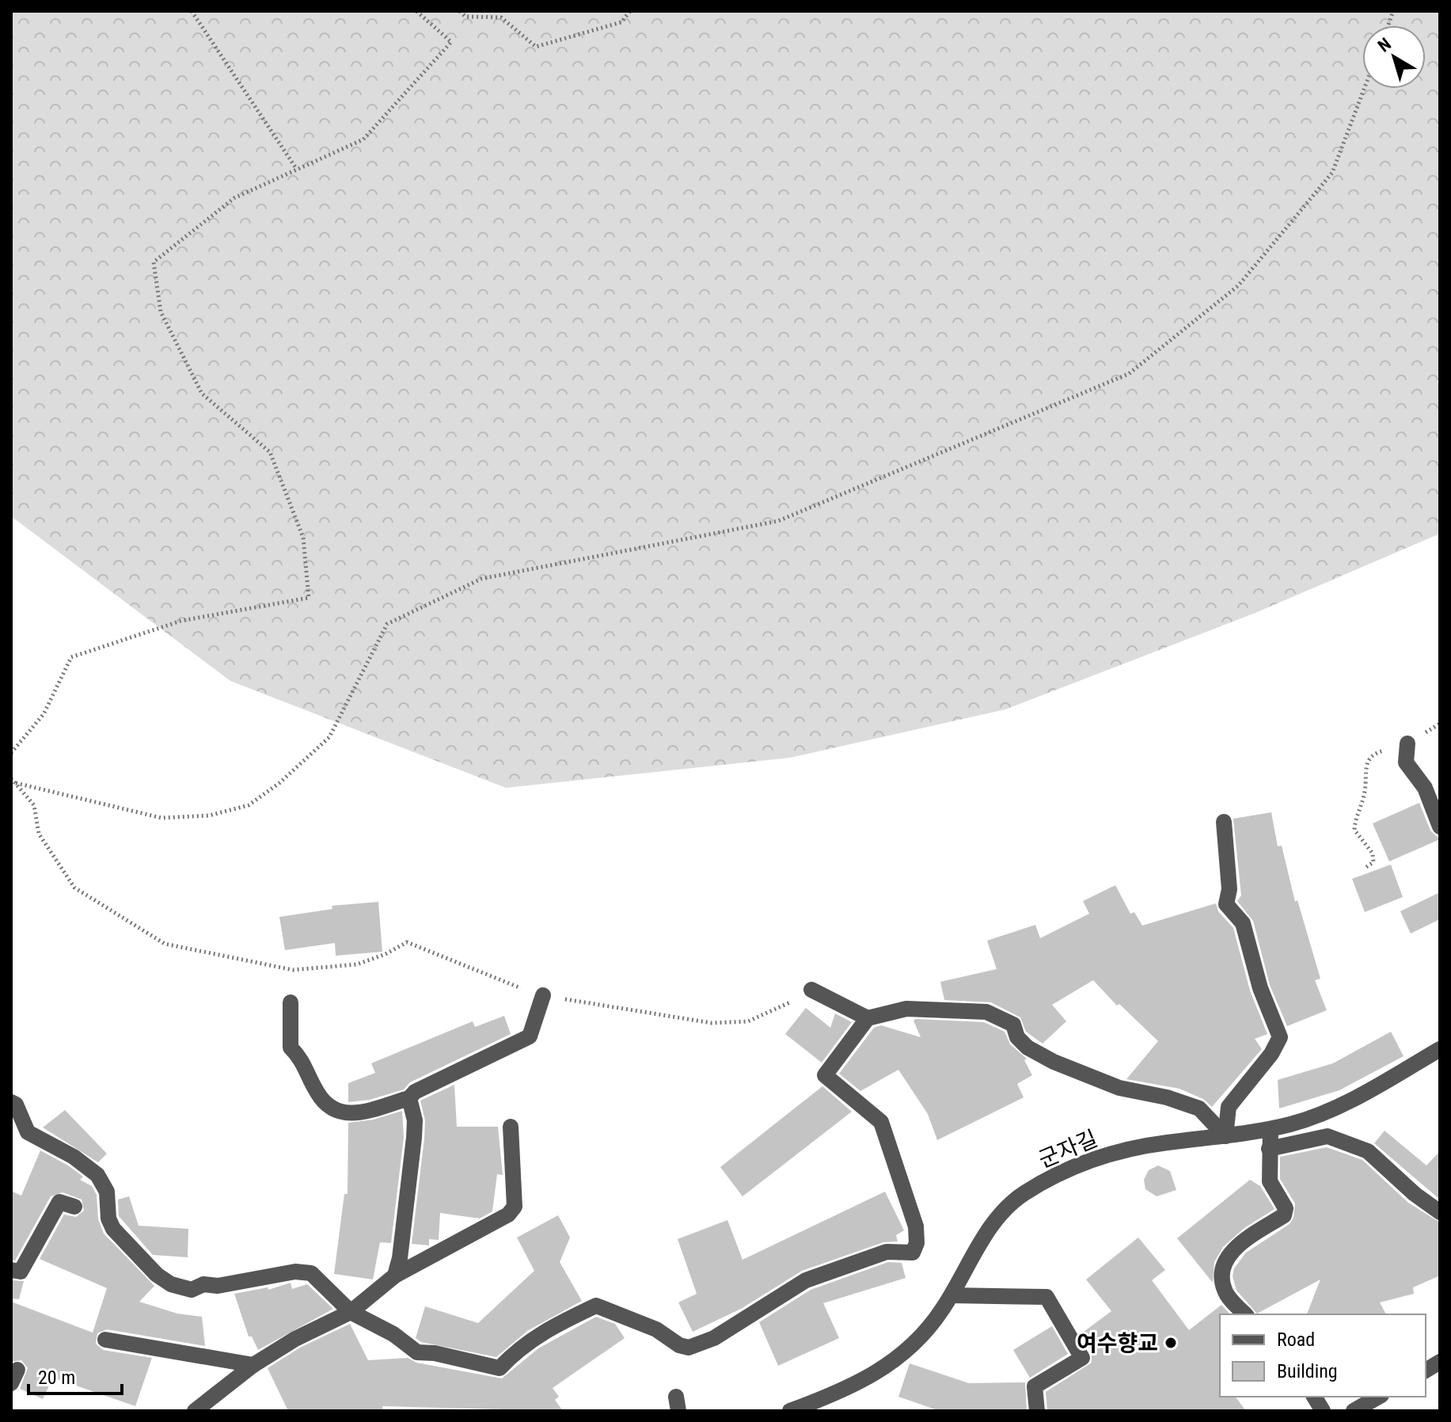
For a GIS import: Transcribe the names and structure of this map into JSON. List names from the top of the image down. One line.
{"streets":{"street":["군자길"]},"places":["여수향교"],"legend":["Road","Building"],"scale_bar":"20 m","north":"top left"}
